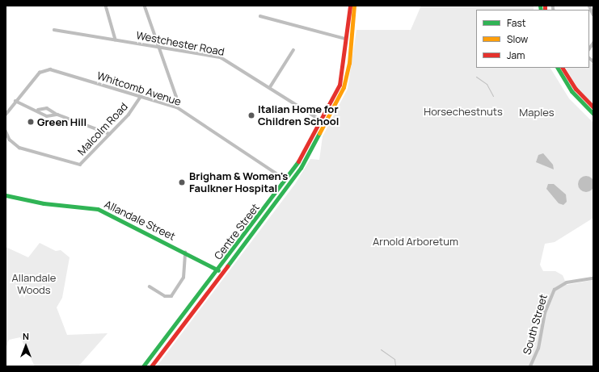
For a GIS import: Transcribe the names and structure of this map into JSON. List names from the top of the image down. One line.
{"streets":{"main road":["Allandale Street","Centre Street"],"street":["Westchester Road","Whitcomb Avenue","Malcolm Road","South Street"]},"crossings":[["Westchester Road","Centre Street"],["Whitcomb Avenue","Malcolm Road"],["Whitcomb Avenue","Centre Street"],["Allandale Street","Centre Street"]],"parks":["Horsechestnuts","Maples","Arnold Arboretum","Allandale Woods"],"places":["Italian Home for Children School","Green Hill","Brigham & Women's Faulkner Hospital"],"legend":["Fast","Slow","Jam"],"north":"top"}
